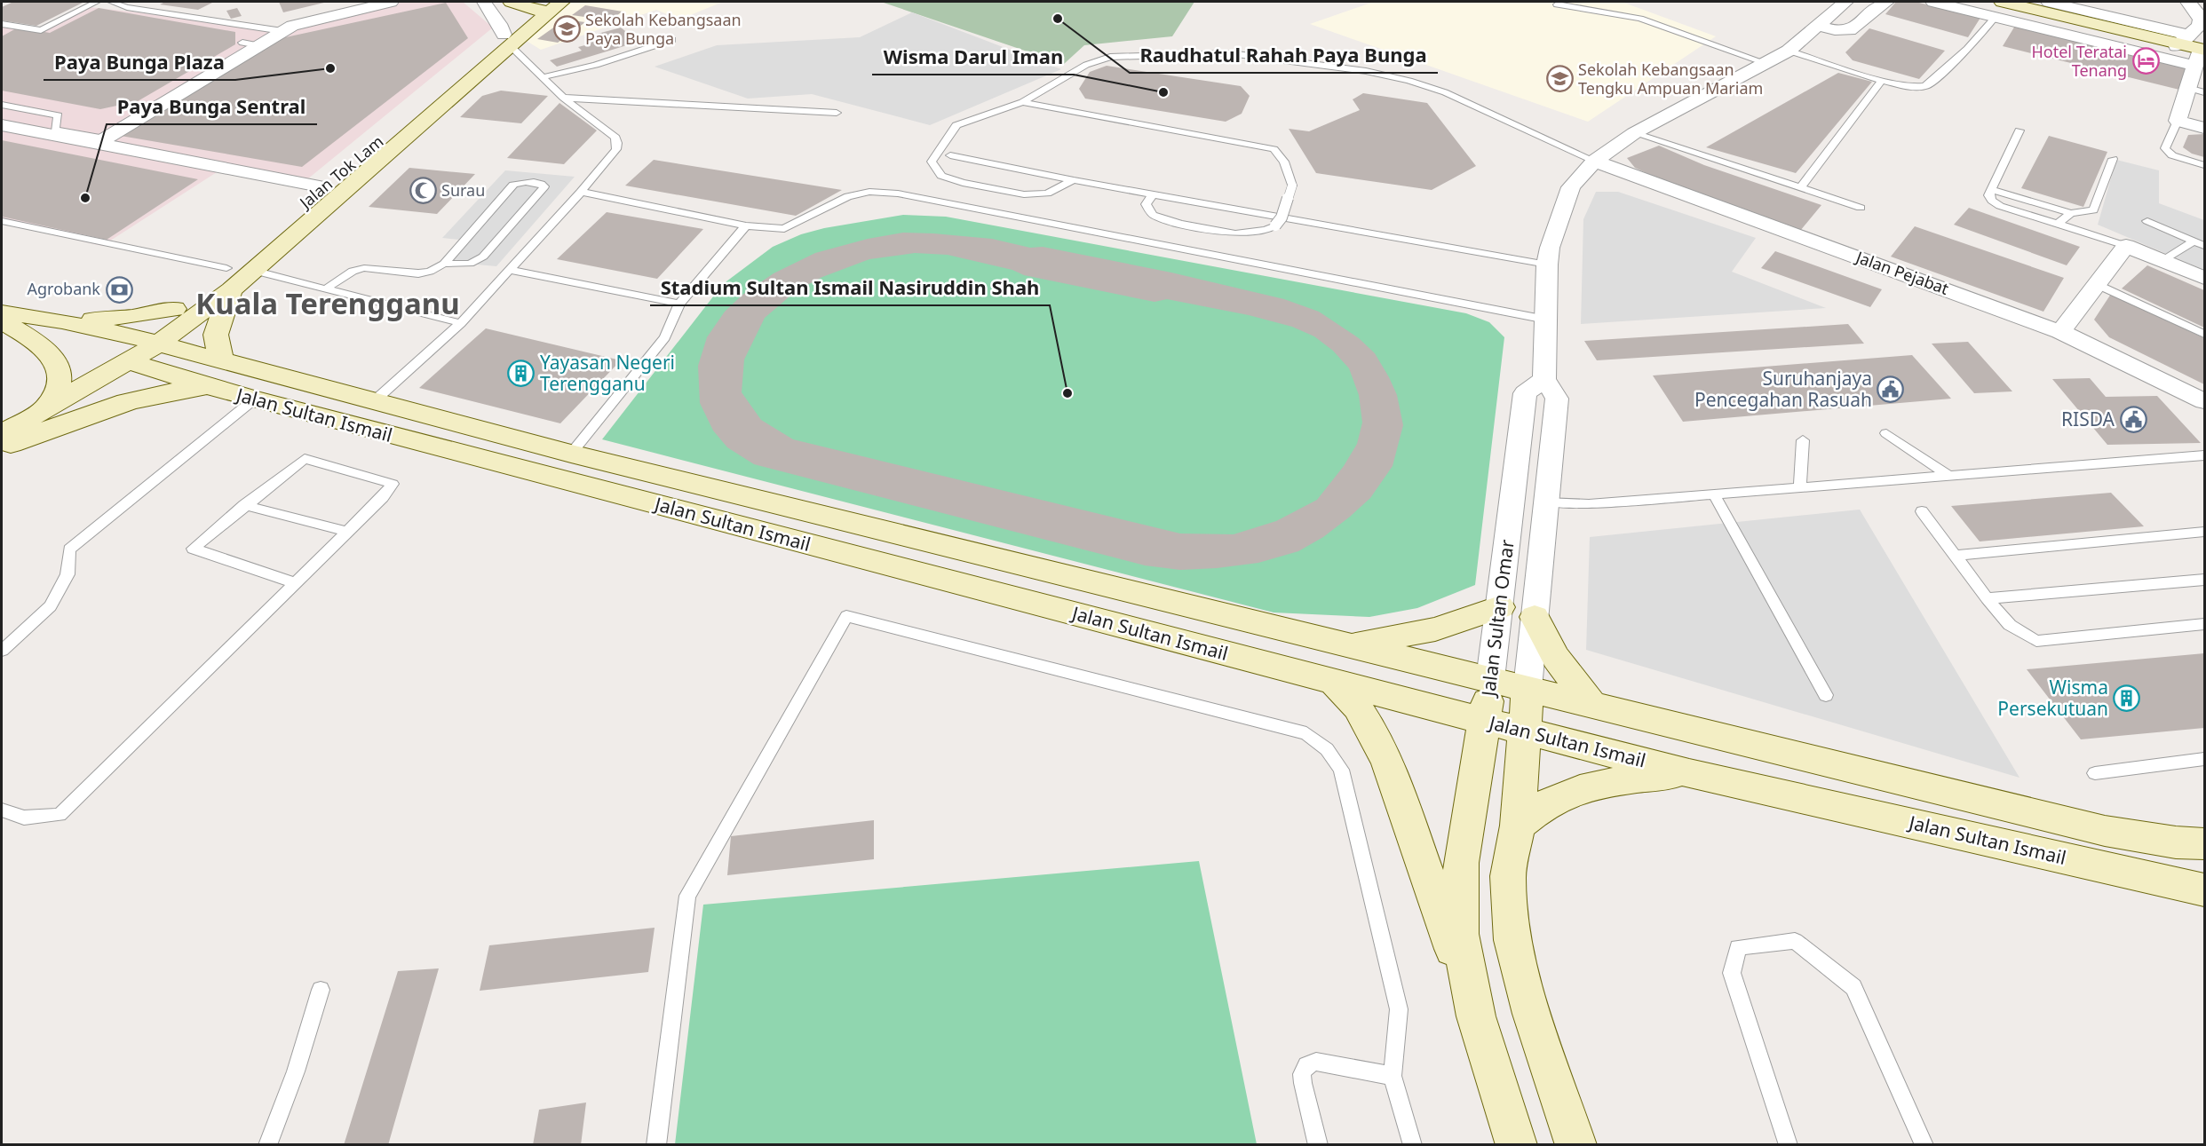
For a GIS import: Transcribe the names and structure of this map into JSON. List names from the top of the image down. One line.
{"streets":{"main road":["Jalan Tok Lam","Jalan Sultan Ismail","Jalan Sultan Omar"],"street":["Jalan Pejabat"]},"crossings":[["Jalan Tok Lam","Jalan Sultan Ismail"],["Jalan Sultan Ismail","Jalan Sultan Omar"]],"districts":["Kuala Terengganu"],"places":{"other":["Raudhatul Rahah Paya Bunga","Paya Bunga Plaza","Wisma Darul Iman","Paya Bunga Sentral","Stadium Sultan Ismail Nasiruddin Shah"],"school or university":["Sekolah Kebangsaan Paya Bunga","Sekolah Kebangsaan Tengku Ampuan Mariam"],"hotel":["Hotel Teratai Tenang"],"mosque":["Surau"],"bank":["Agrobank"],"building":["Yayasan Negeri Terengganu","Wisma Persekutuan"],"public building":["Suruhanjaya Pencegahan Rasuah","RISDA"]}}
